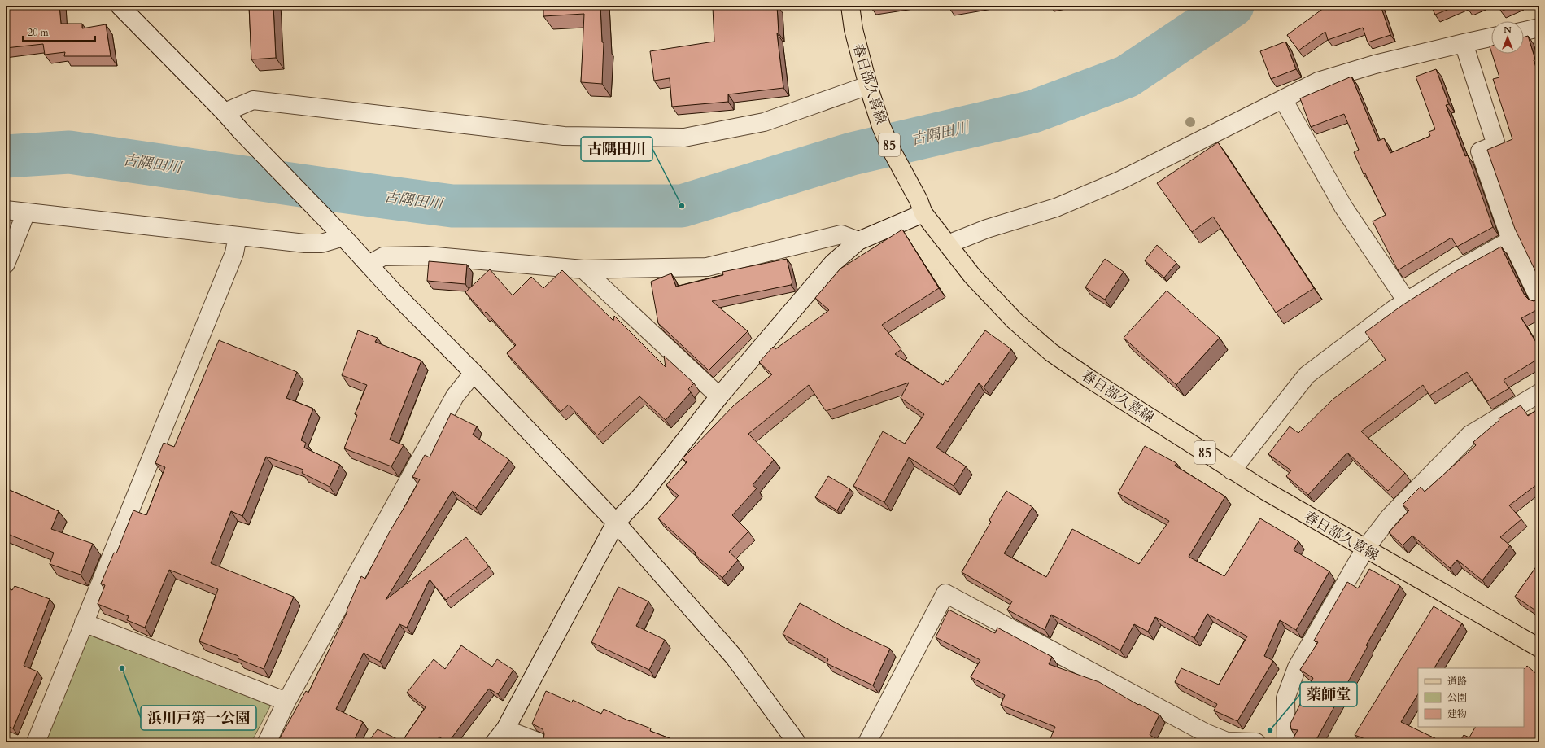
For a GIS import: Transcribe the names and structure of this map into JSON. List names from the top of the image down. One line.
{"streets":{"main road":["春日部久喜線","85"]},"water":["古隅田川"],"places":["古隅田川","浜川戸第一公園","薬師堂"],"legend":["道路","公園","建物"],"scale_bar":"20 m","north":"top"}
